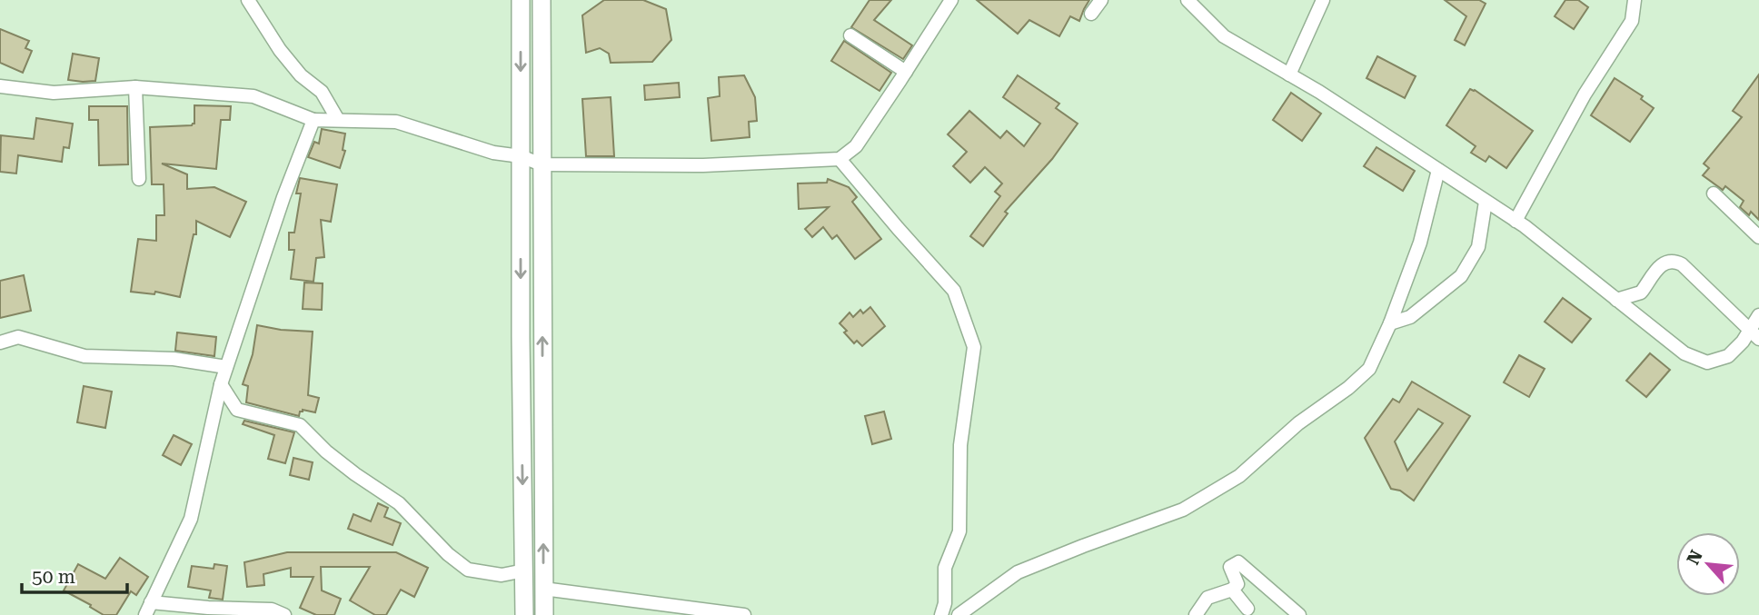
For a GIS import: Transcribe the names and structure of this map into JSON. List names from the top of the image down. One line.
{"scale_bar":"50 m","north":"top left"}
